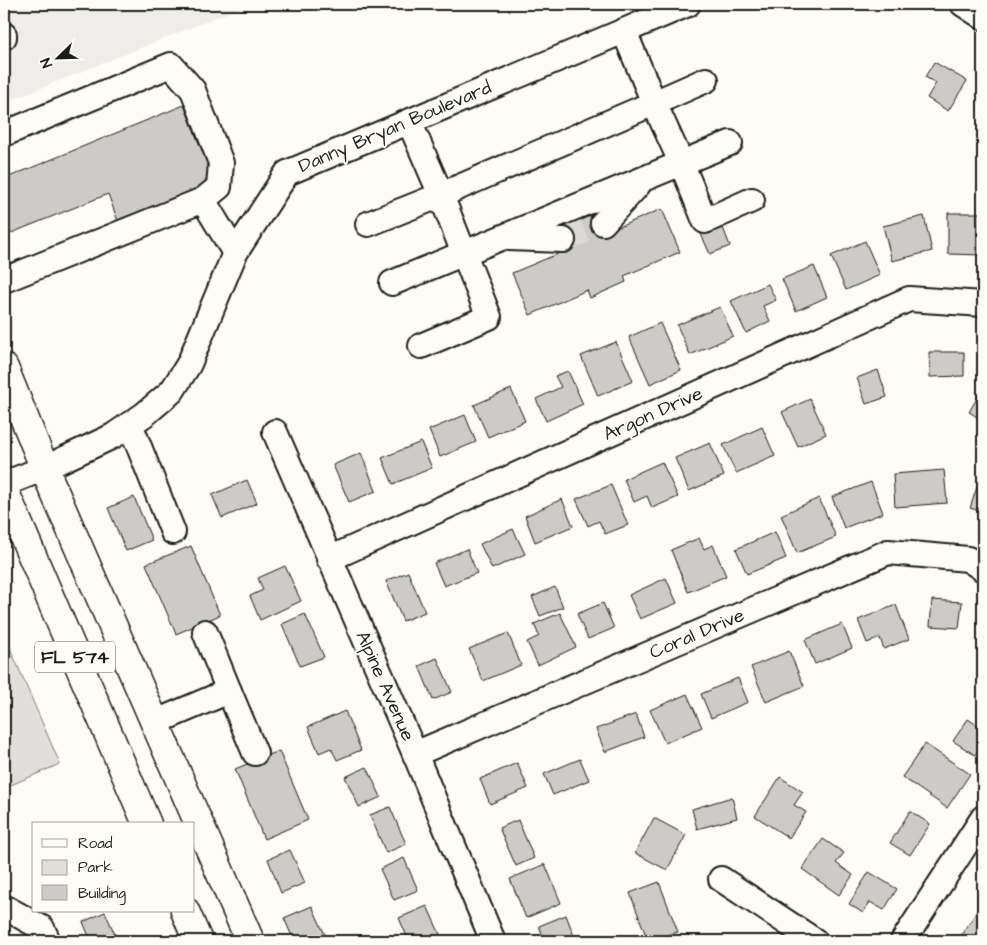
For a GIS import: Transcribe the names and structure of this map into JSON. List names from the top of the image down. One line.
{"streets":{"main road":["FL 574"],"street":["Danny Bryan Boulevard","Argon Drive","Coral Drive","Alpine Avenue"]},"crossings":[["Argon Drive","Alpine Avenue"],["Coral Drive","Alpine Avenue"]],"legend":["Road","Park","Building"],"north":"bottom left"}
